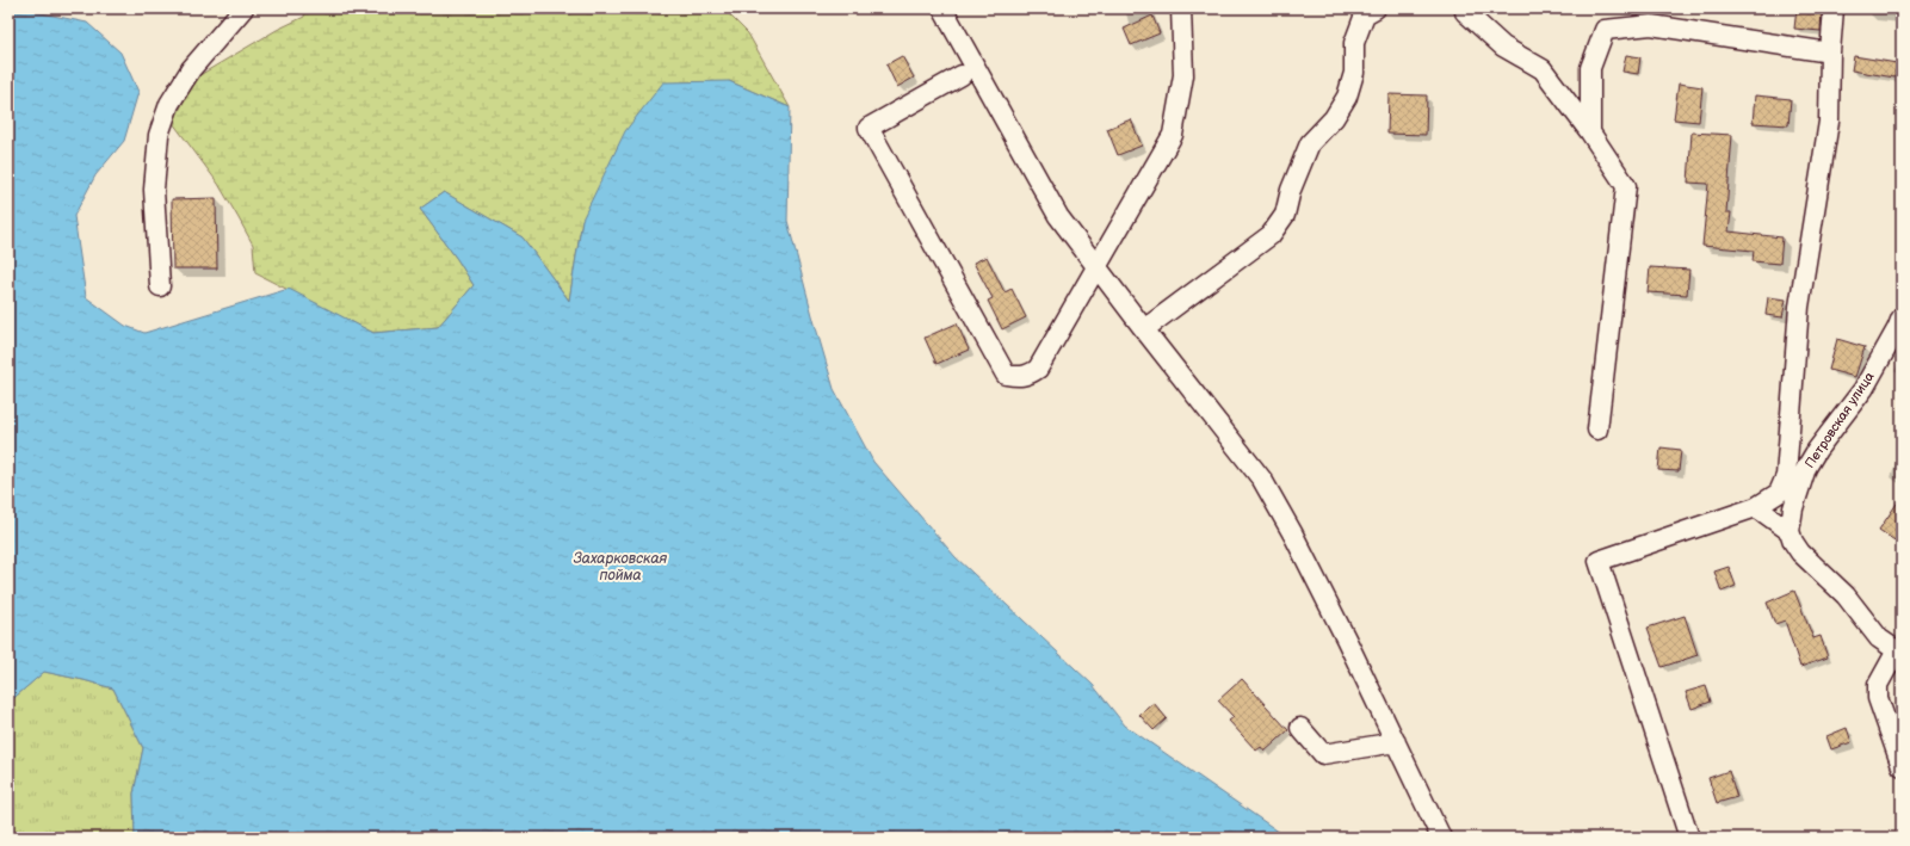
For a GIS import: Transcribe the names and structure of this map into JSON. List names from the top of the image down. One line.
{"streets":{"street":["Петровская улица"]},"water":["Захарковская пойма"]}
